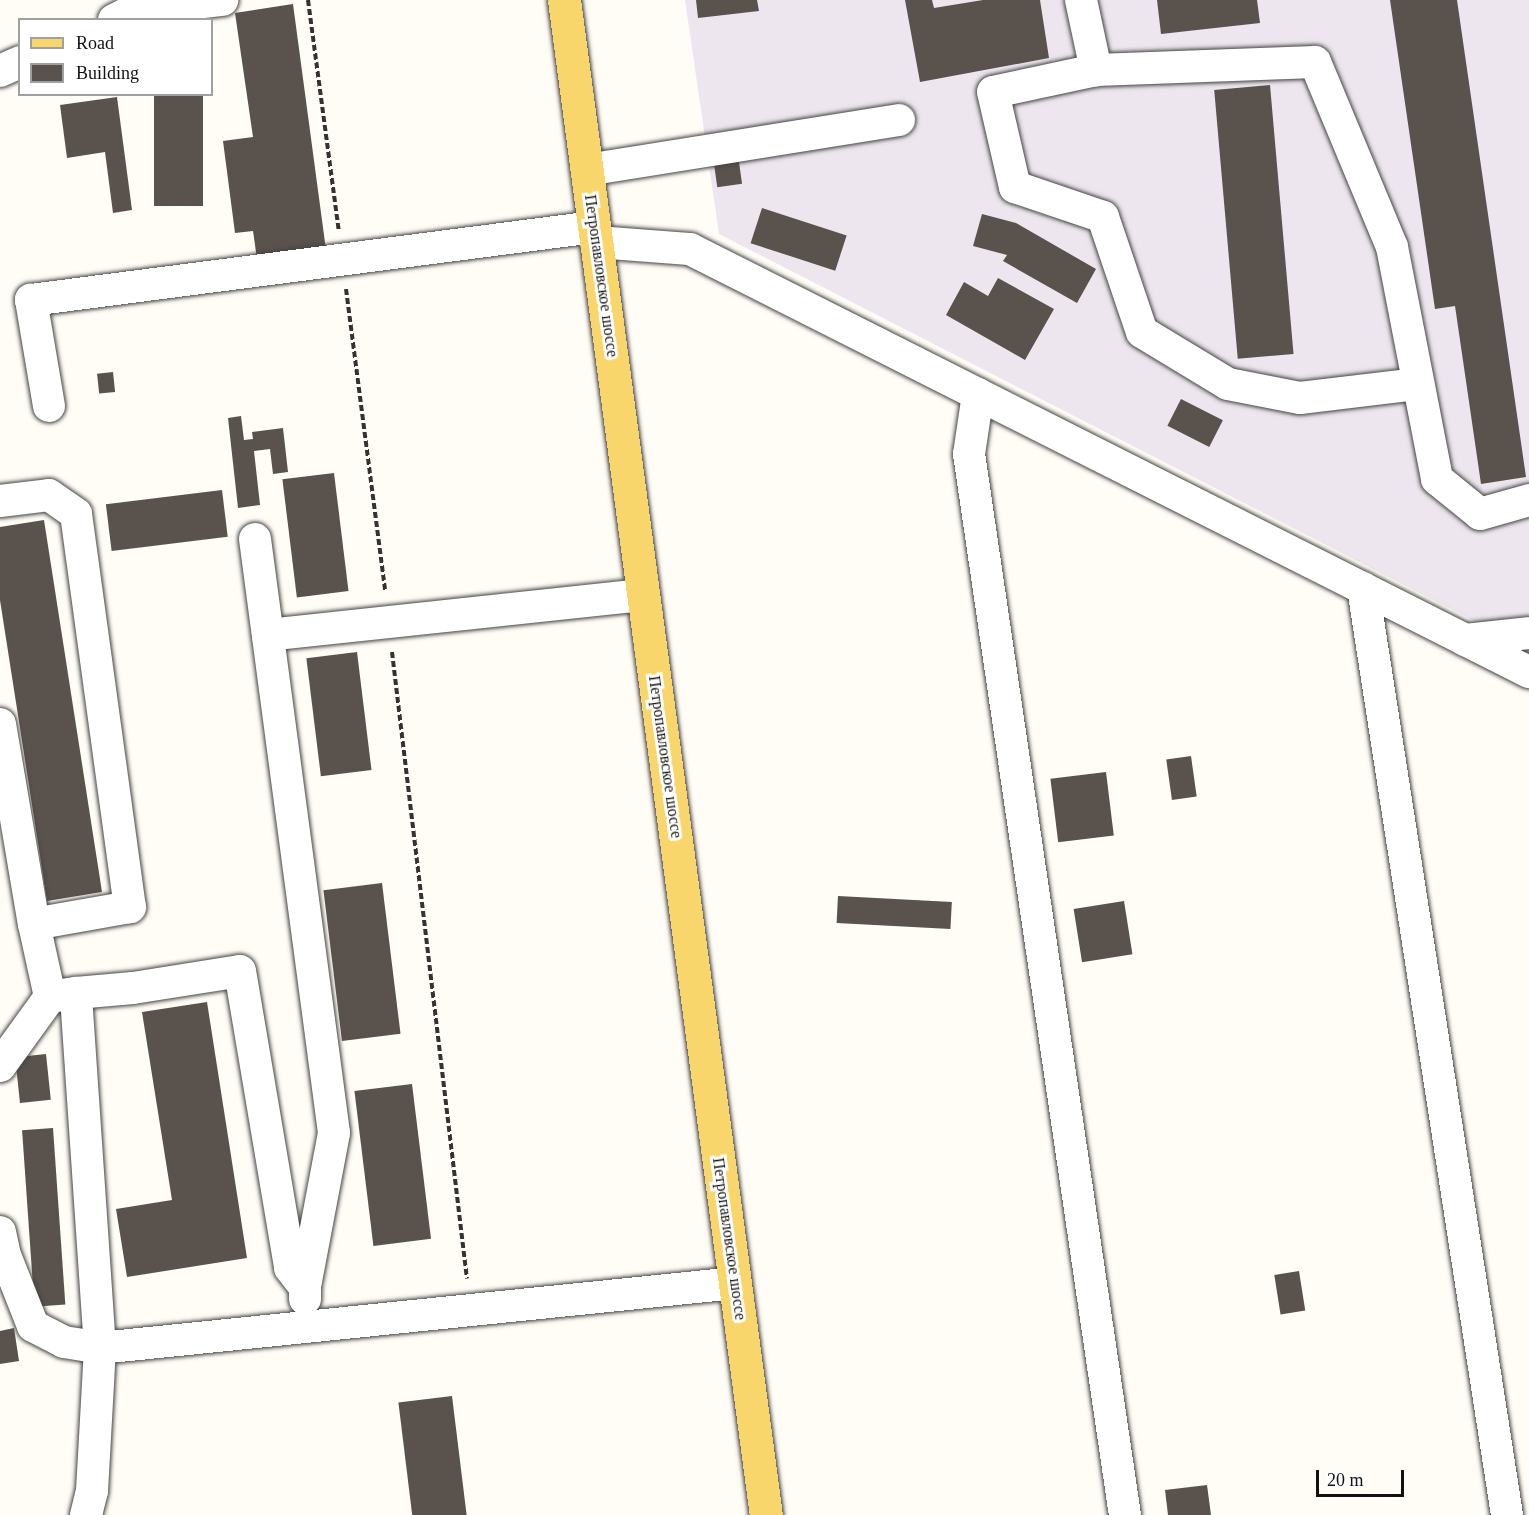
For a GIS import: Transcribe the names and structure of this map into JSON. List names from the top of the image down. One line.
{"streets":{"main road":["Петропавловское шоссе"]},"legend":["Road","Building"],"scale_bar":"20 m"}
